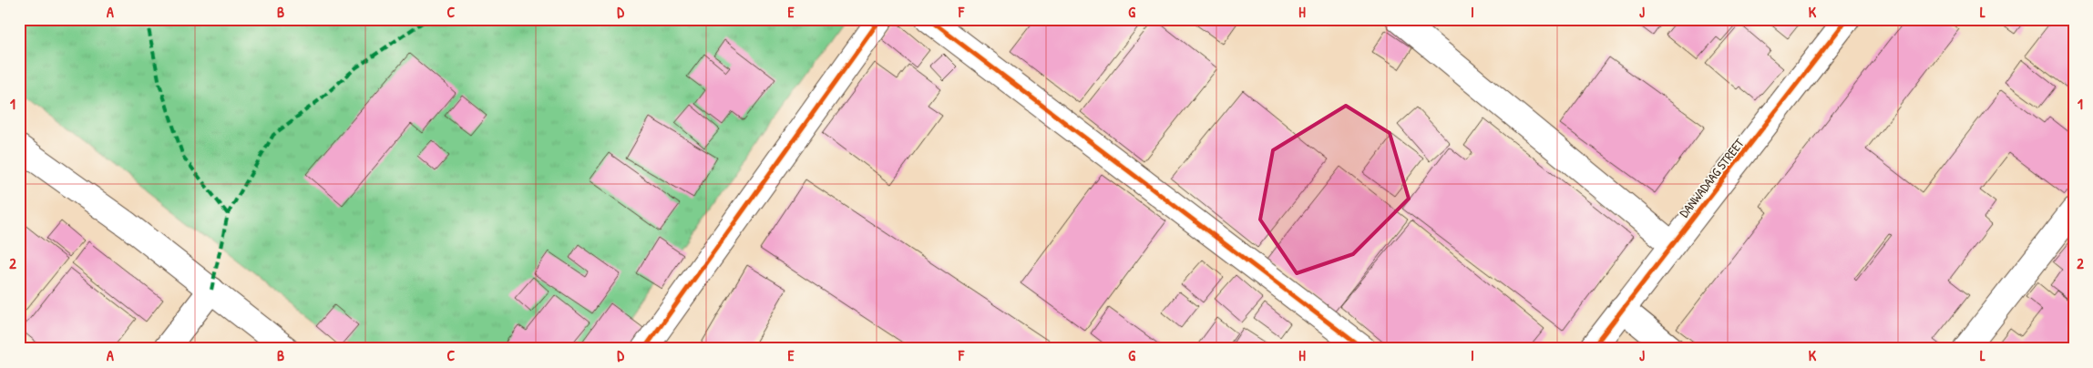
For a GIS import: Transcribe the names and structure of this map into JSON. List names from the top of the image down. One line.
{"streets":{"street":["DANWADAAG STREET"]},"grid":{"columns":["A","B","C","D","E","F","G","H","I","J","K","L"],"rows":["1","2"]}}
